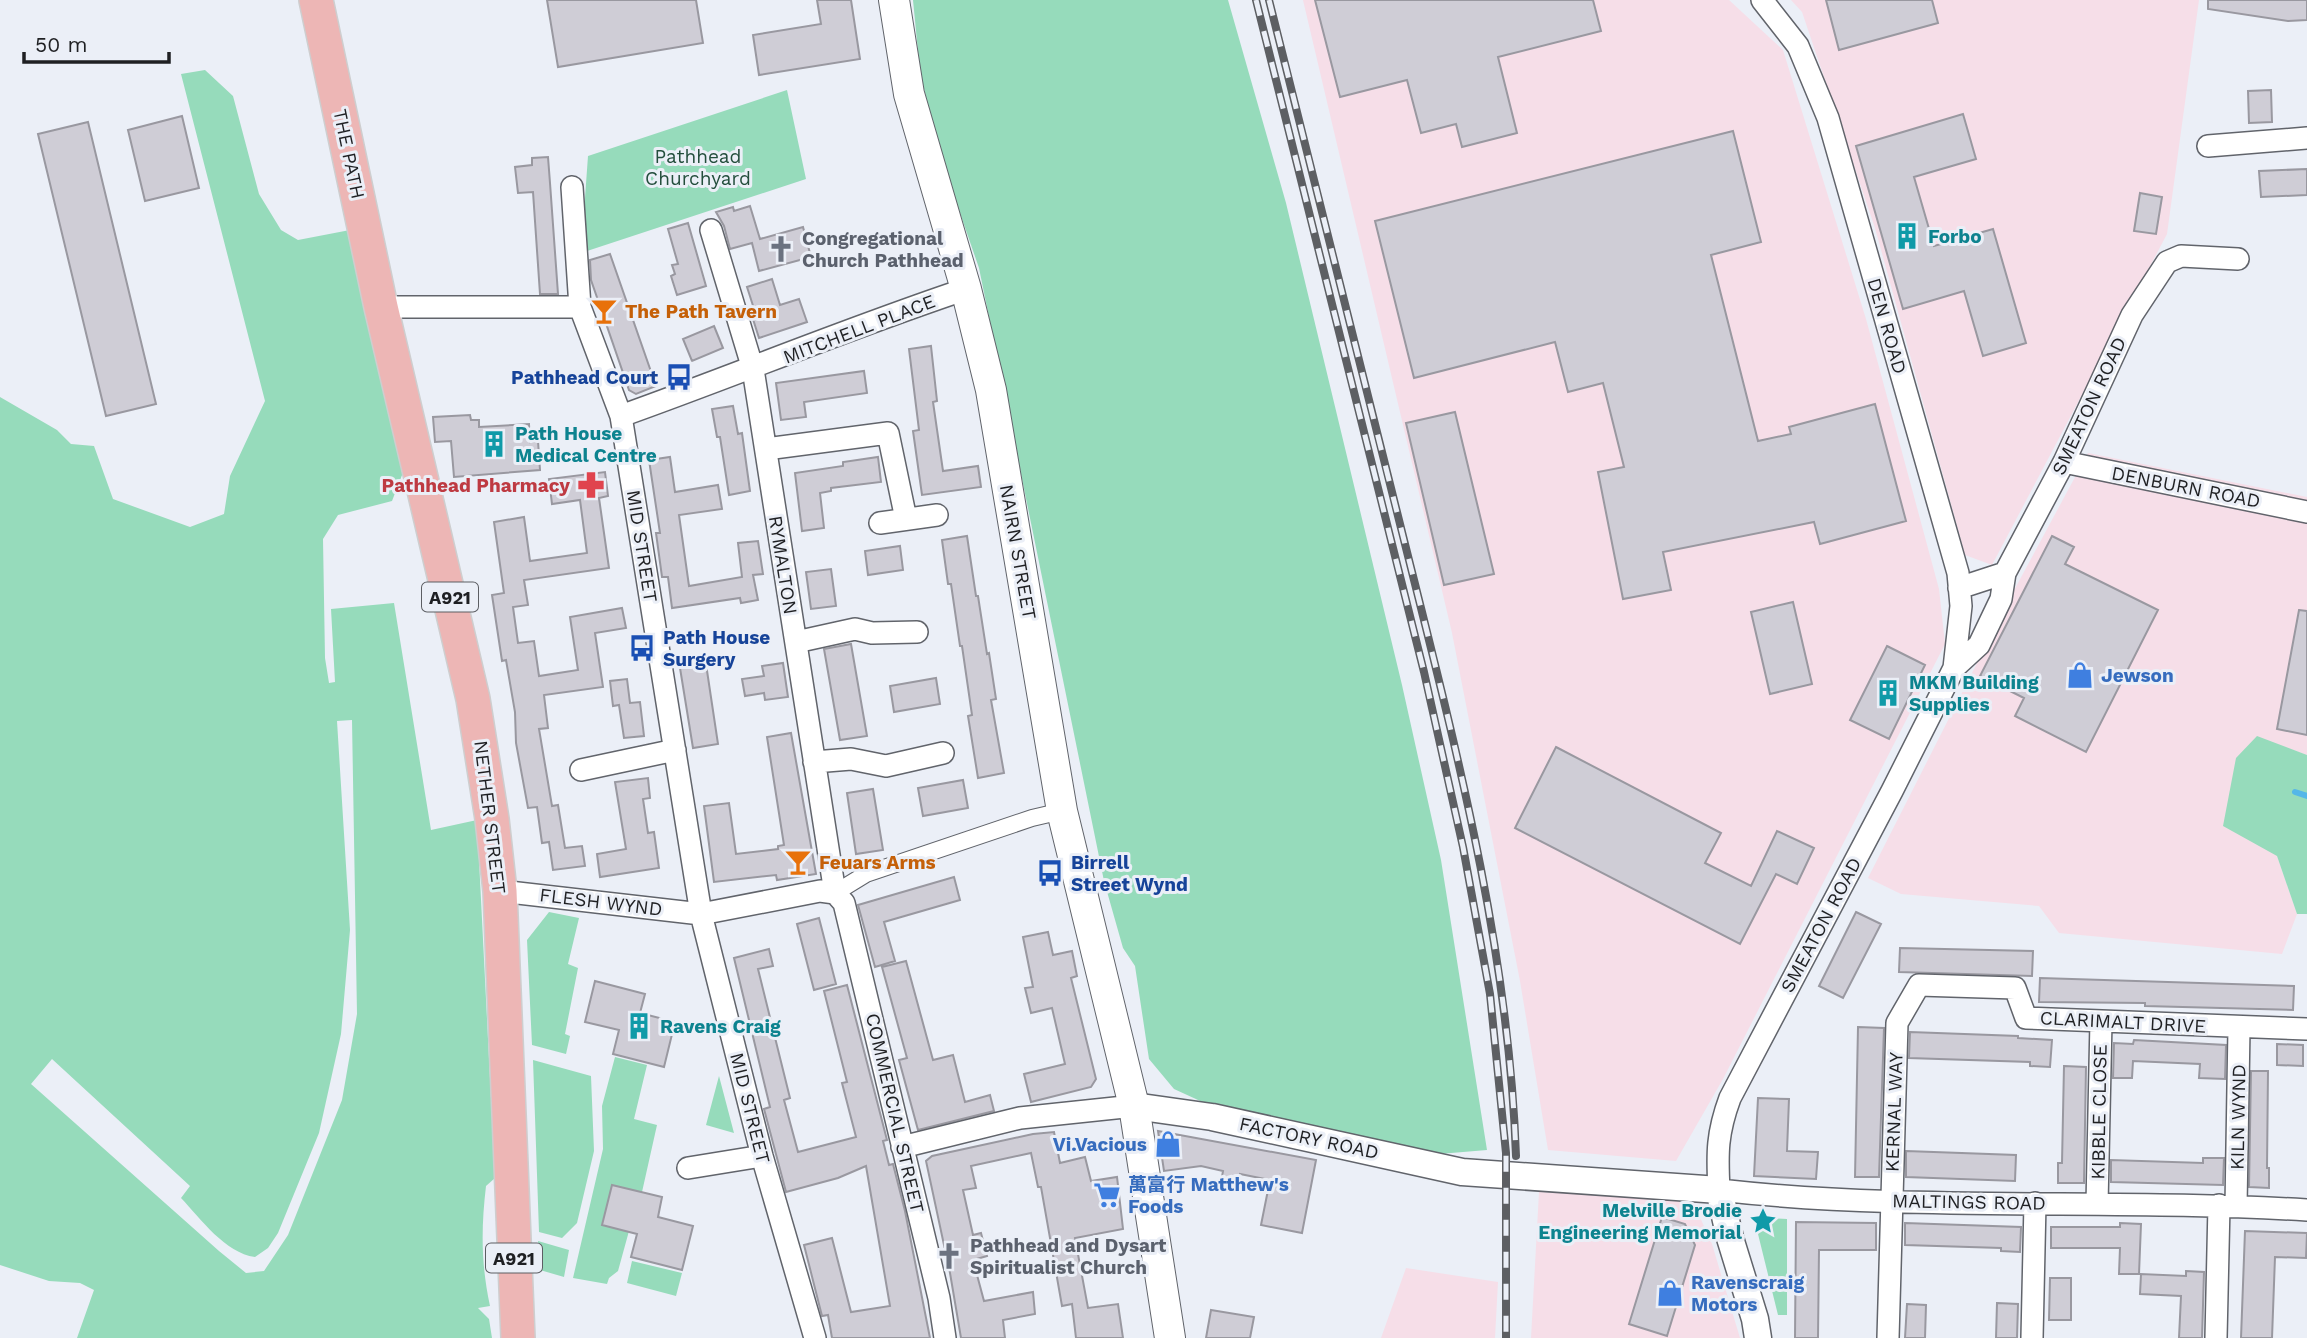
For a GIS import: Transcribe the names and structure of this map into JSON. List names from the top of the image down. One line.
{"streets":{"main road":["THE PATH","NAIRN STREET","A921","NETHER STREET"],"street":["DEN ROAD","MITCHELL PLACE","SMEATON ROAD","DENBURN ROAD","MID STREET","RYMALTON","FLESH WYND","CLARIMALT DRIVE","KERNAL WAY","KIBBLE CLOSE","COMMERCIAL STREET","KILN WYND","FACTORY ROAD","MALTINGS ROAD"]},"crossings":[["THE PATH","NETHER STREET"],["DEN ROAD","SMEATON ROAD"],["MITCHELL PLACE","MID STREET"],["MITCHELL PLACE","NAIRN STREET"],["MITCHELL PLACE","RYMALTON"],["SMEATON ROAD","DENBURN ROAD"],["SMEATON ROAD","FACTORY ROAD"],["SMEATON ROAD","MALTINGS ROAD"],["MID STREET","FLESH WYND"],["NAIRN STREET","FACTORY ROAD"],["RYMALTON","FLESH WYND"],["RYMALTON","COMMERCIAL STREET"],["NETHER STREET","FLESH WYND"],["FLESH WYND","COMMERCIAL STREET"],["CLARIMALT DRIVE","KERNAL WAY"],["CLARIMALT DRIVE","KIBBLE CLOSE"],["CLARIMALT DRIVE","KILN WYND"],["KERNAL WAY","MALTINGS ROAD"],["KIBBLE CLOSE","MALTINGS ROAD"],["COMMERCIAL STREET","FACTORY ROAD"],["KILN WYND","MALTINGS ROAD"],["FACTORY ROAD","MALTINGS ROAD"]],"parks":["Pathhead Churchyard"],"places":{"building":["Forbo","Path House Medical Centre","MKM Building Supplies","Ravens Craig"],"church":["Congregational Church Pathhead","Pathhead and Dysart Spiritualist Church"],"bar":["The Path Tavern","Feuars Arms"],"bus stop":["Pathhead Court","Path House Surgery","Birrell Street Wynd"],"pharmacy":["Pathhead Pharmacy"],"shop":["Jewson","Vi.Vacious","Ravenscraig Motors"],"supermarket":["萬富行 Matthew's Foods"],"place":["Melville Brodie Engineering Memorial"]},"scale_bar":"50 m"}
